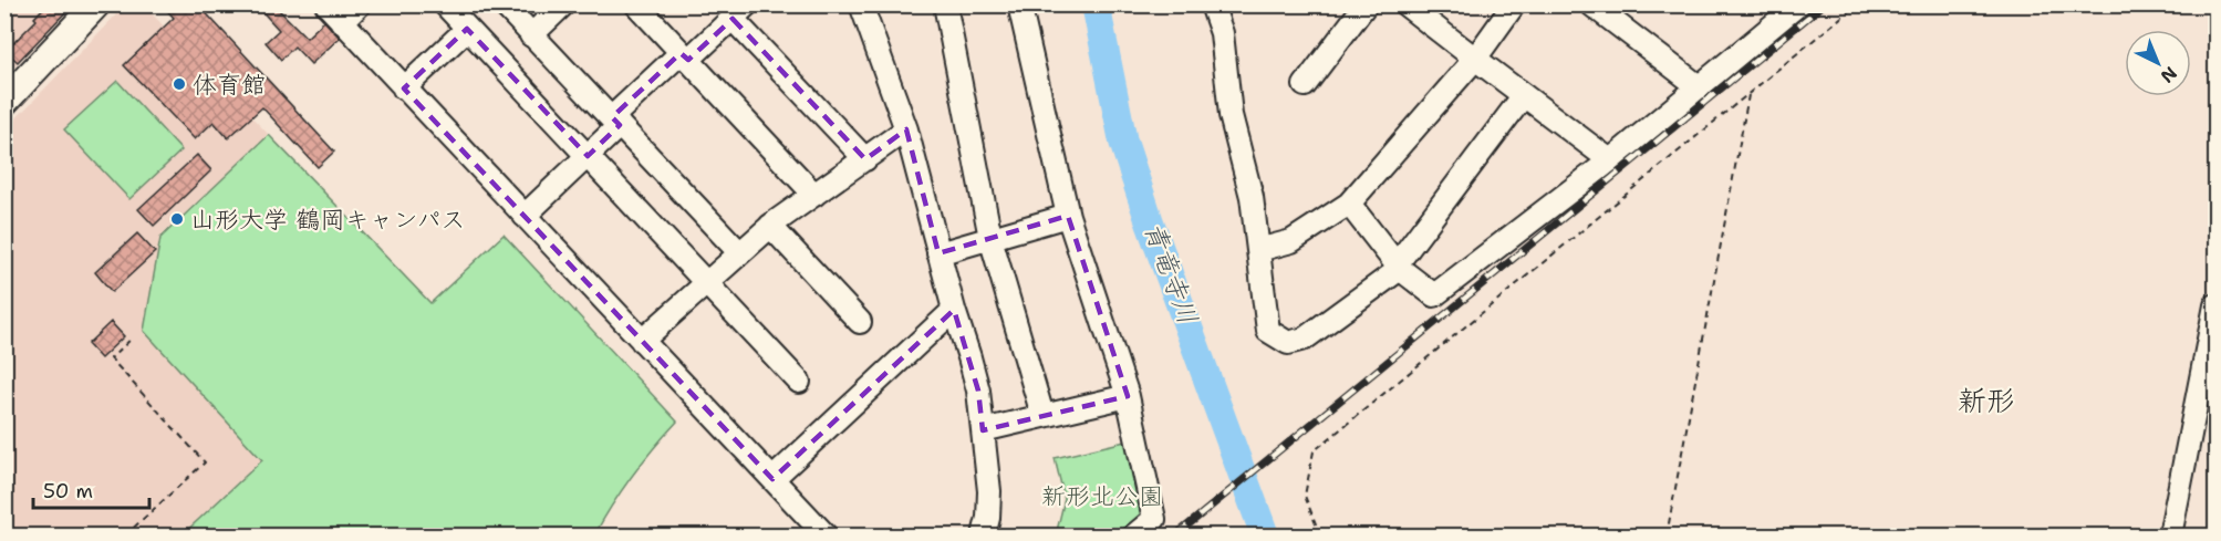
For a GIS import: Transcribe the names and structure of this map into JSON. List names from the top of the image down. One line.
{"districts":["新形"],"water":["青竜寺川"],"parks":["新形北公園"],"places":["体育館","山形大学 鶴岡キャンパス"],"scale_bar":"50 m","north":"bottom right"}
